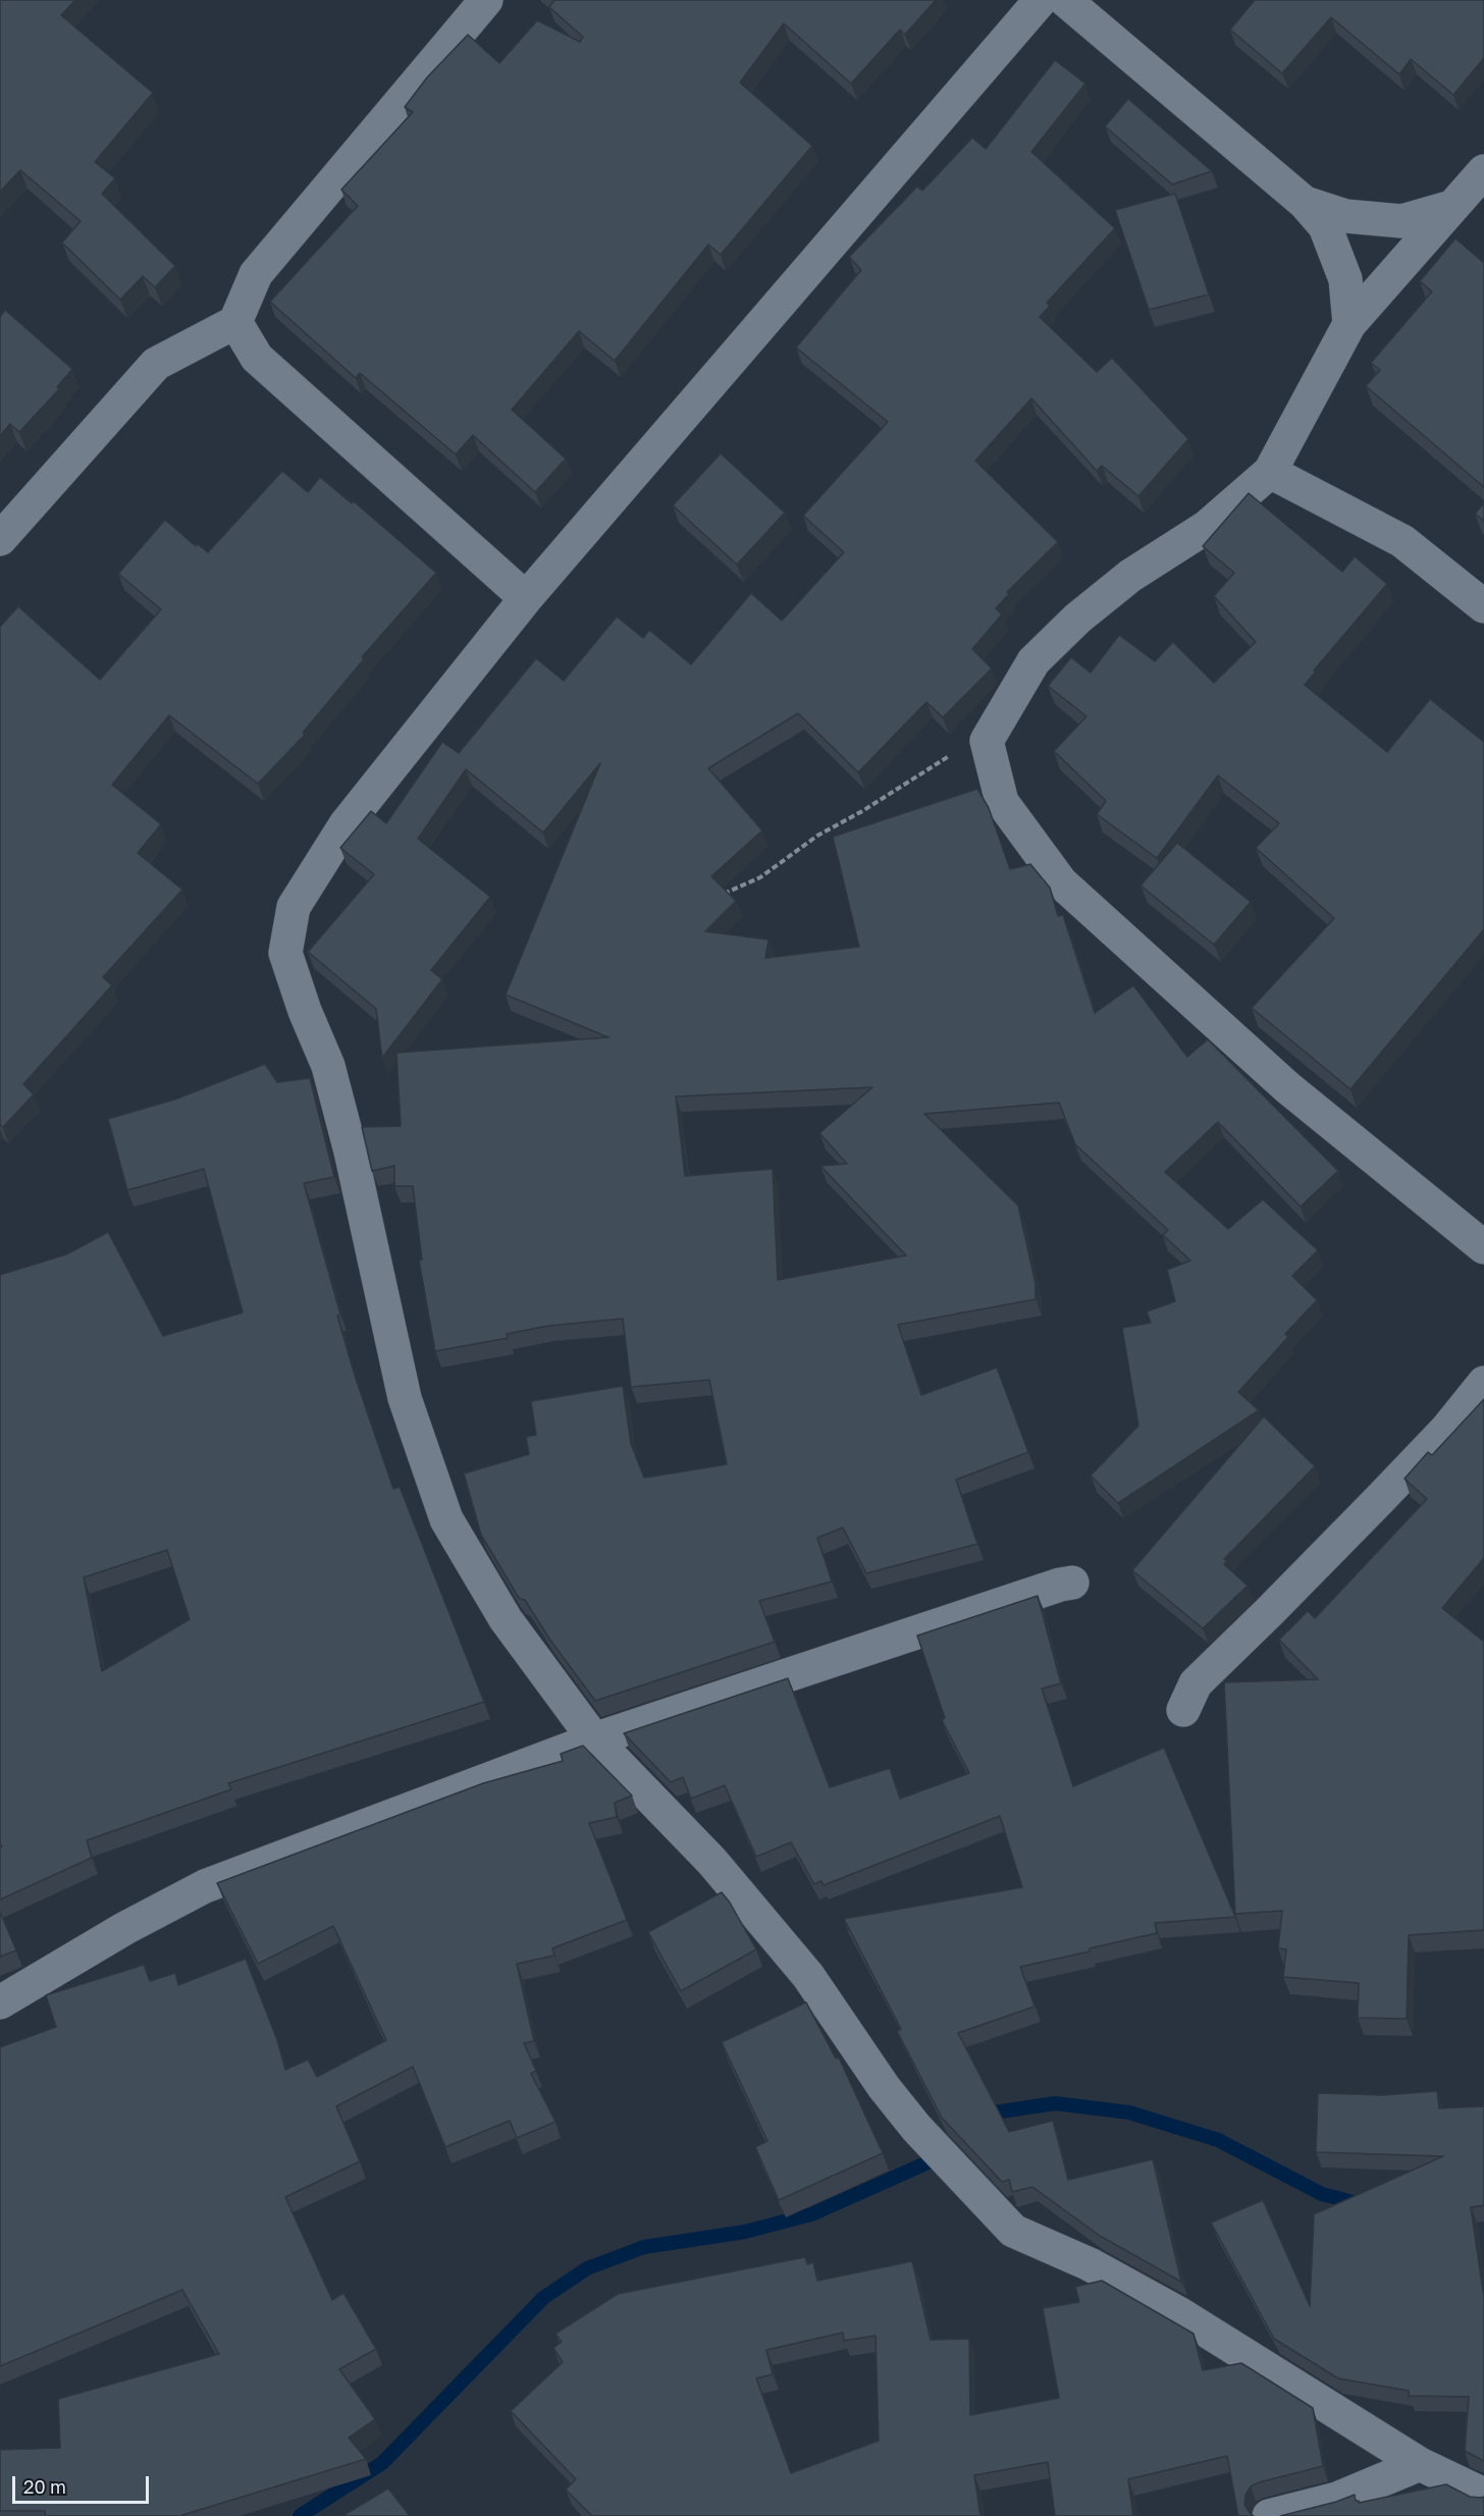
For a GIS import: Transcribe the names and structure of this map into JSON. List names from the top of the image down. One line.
{"scale_bar":"20 m"}
